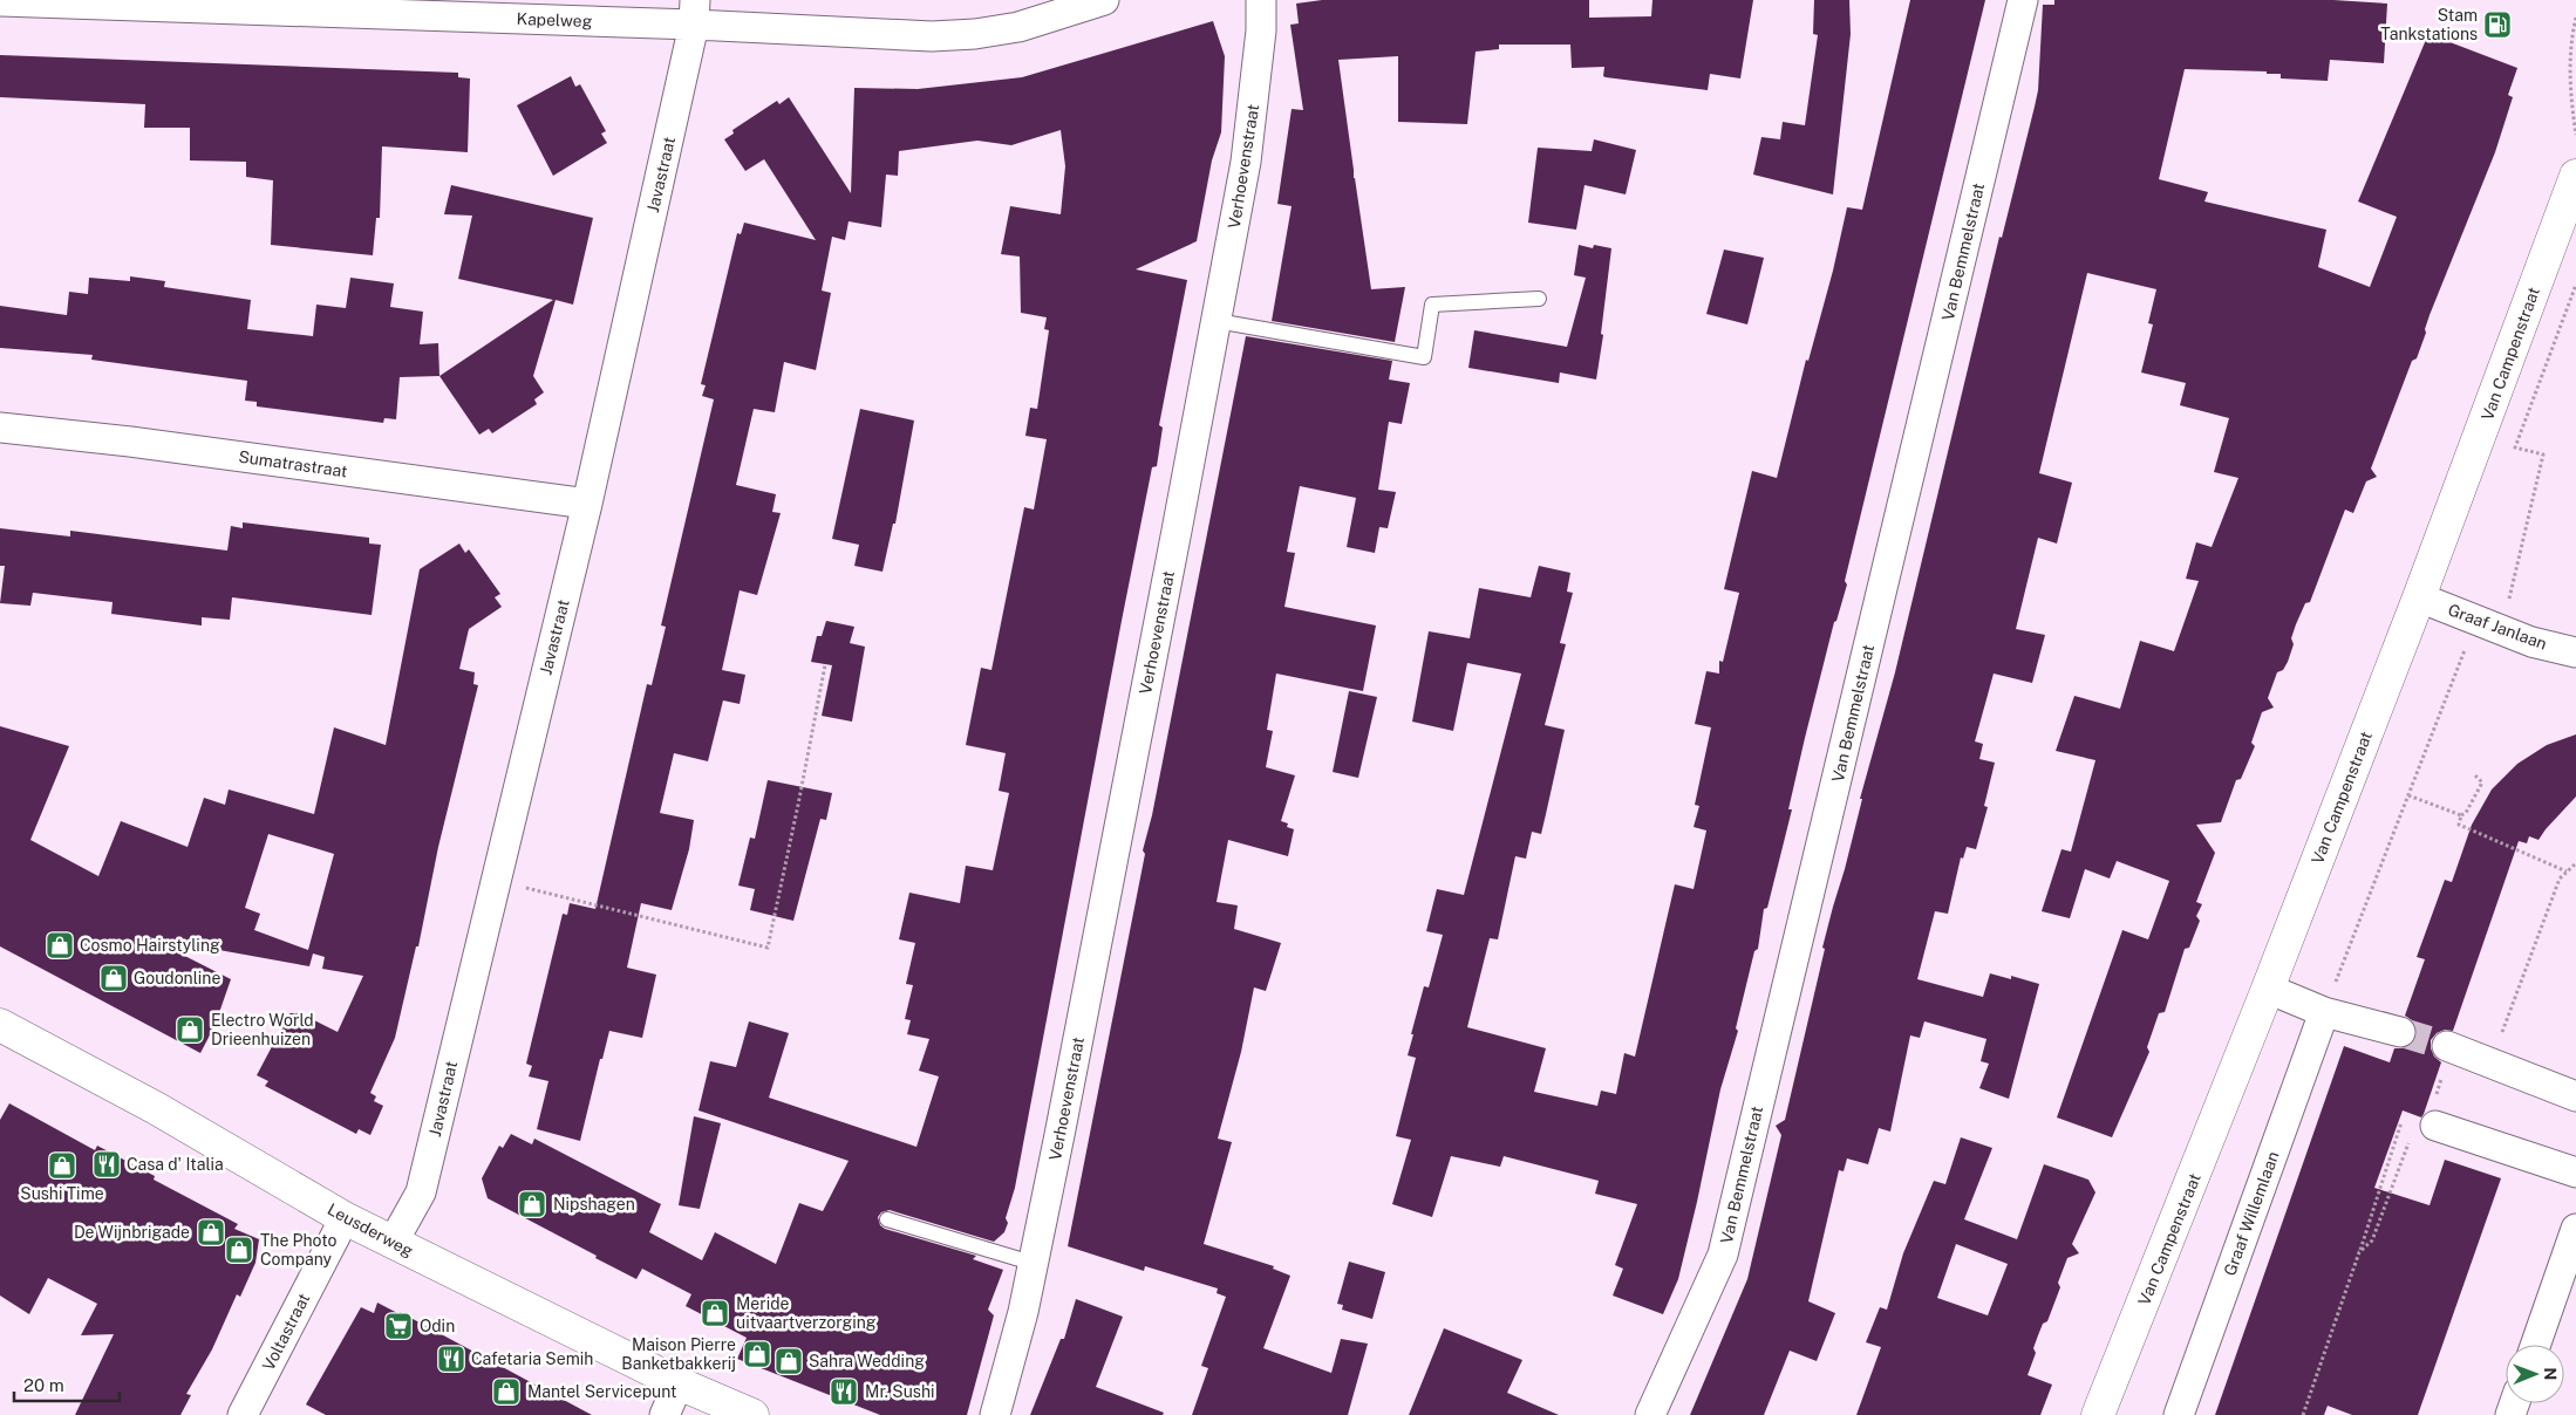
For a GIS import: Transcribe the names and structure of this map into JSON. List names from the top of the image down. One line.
{"streets":{"street":["Kapelweg","Verhoevenstraat","Javastraat","Van Bemmelstraat","Van Campenstraat","Sumatrastraat","Graaf Janlaan","Graaf Willemlaan","Leusderweg","Voltastraat"]},"crossings":[["Kapelweg","Javastraat"],["Javastraat","Sumatrastraat"],["Javastraat","Leusderweg"],["Van Campenstraat","Graaf Janlaan"],["Leusderweg","Voltastraat"]],"places":{"fuel station":["Stam Tankstations"],"shop":["Cosmo Hairstyling","Goudonline","Electro World Drieenhuizen","Sushi Time","Nipshagen","De Wijnbrigade","The Photo Company","Meride uitvaartverzorging","Maison Pierre Banketbakkerij","Sahra Wedding","Mantel Servicepunt"],"restaurant":["Casa d' Italia","Cafetaria Semih","Mr. Sushi"],"supermarket":["Odin"]},"scale_bar":"20 m","north":"right"}
